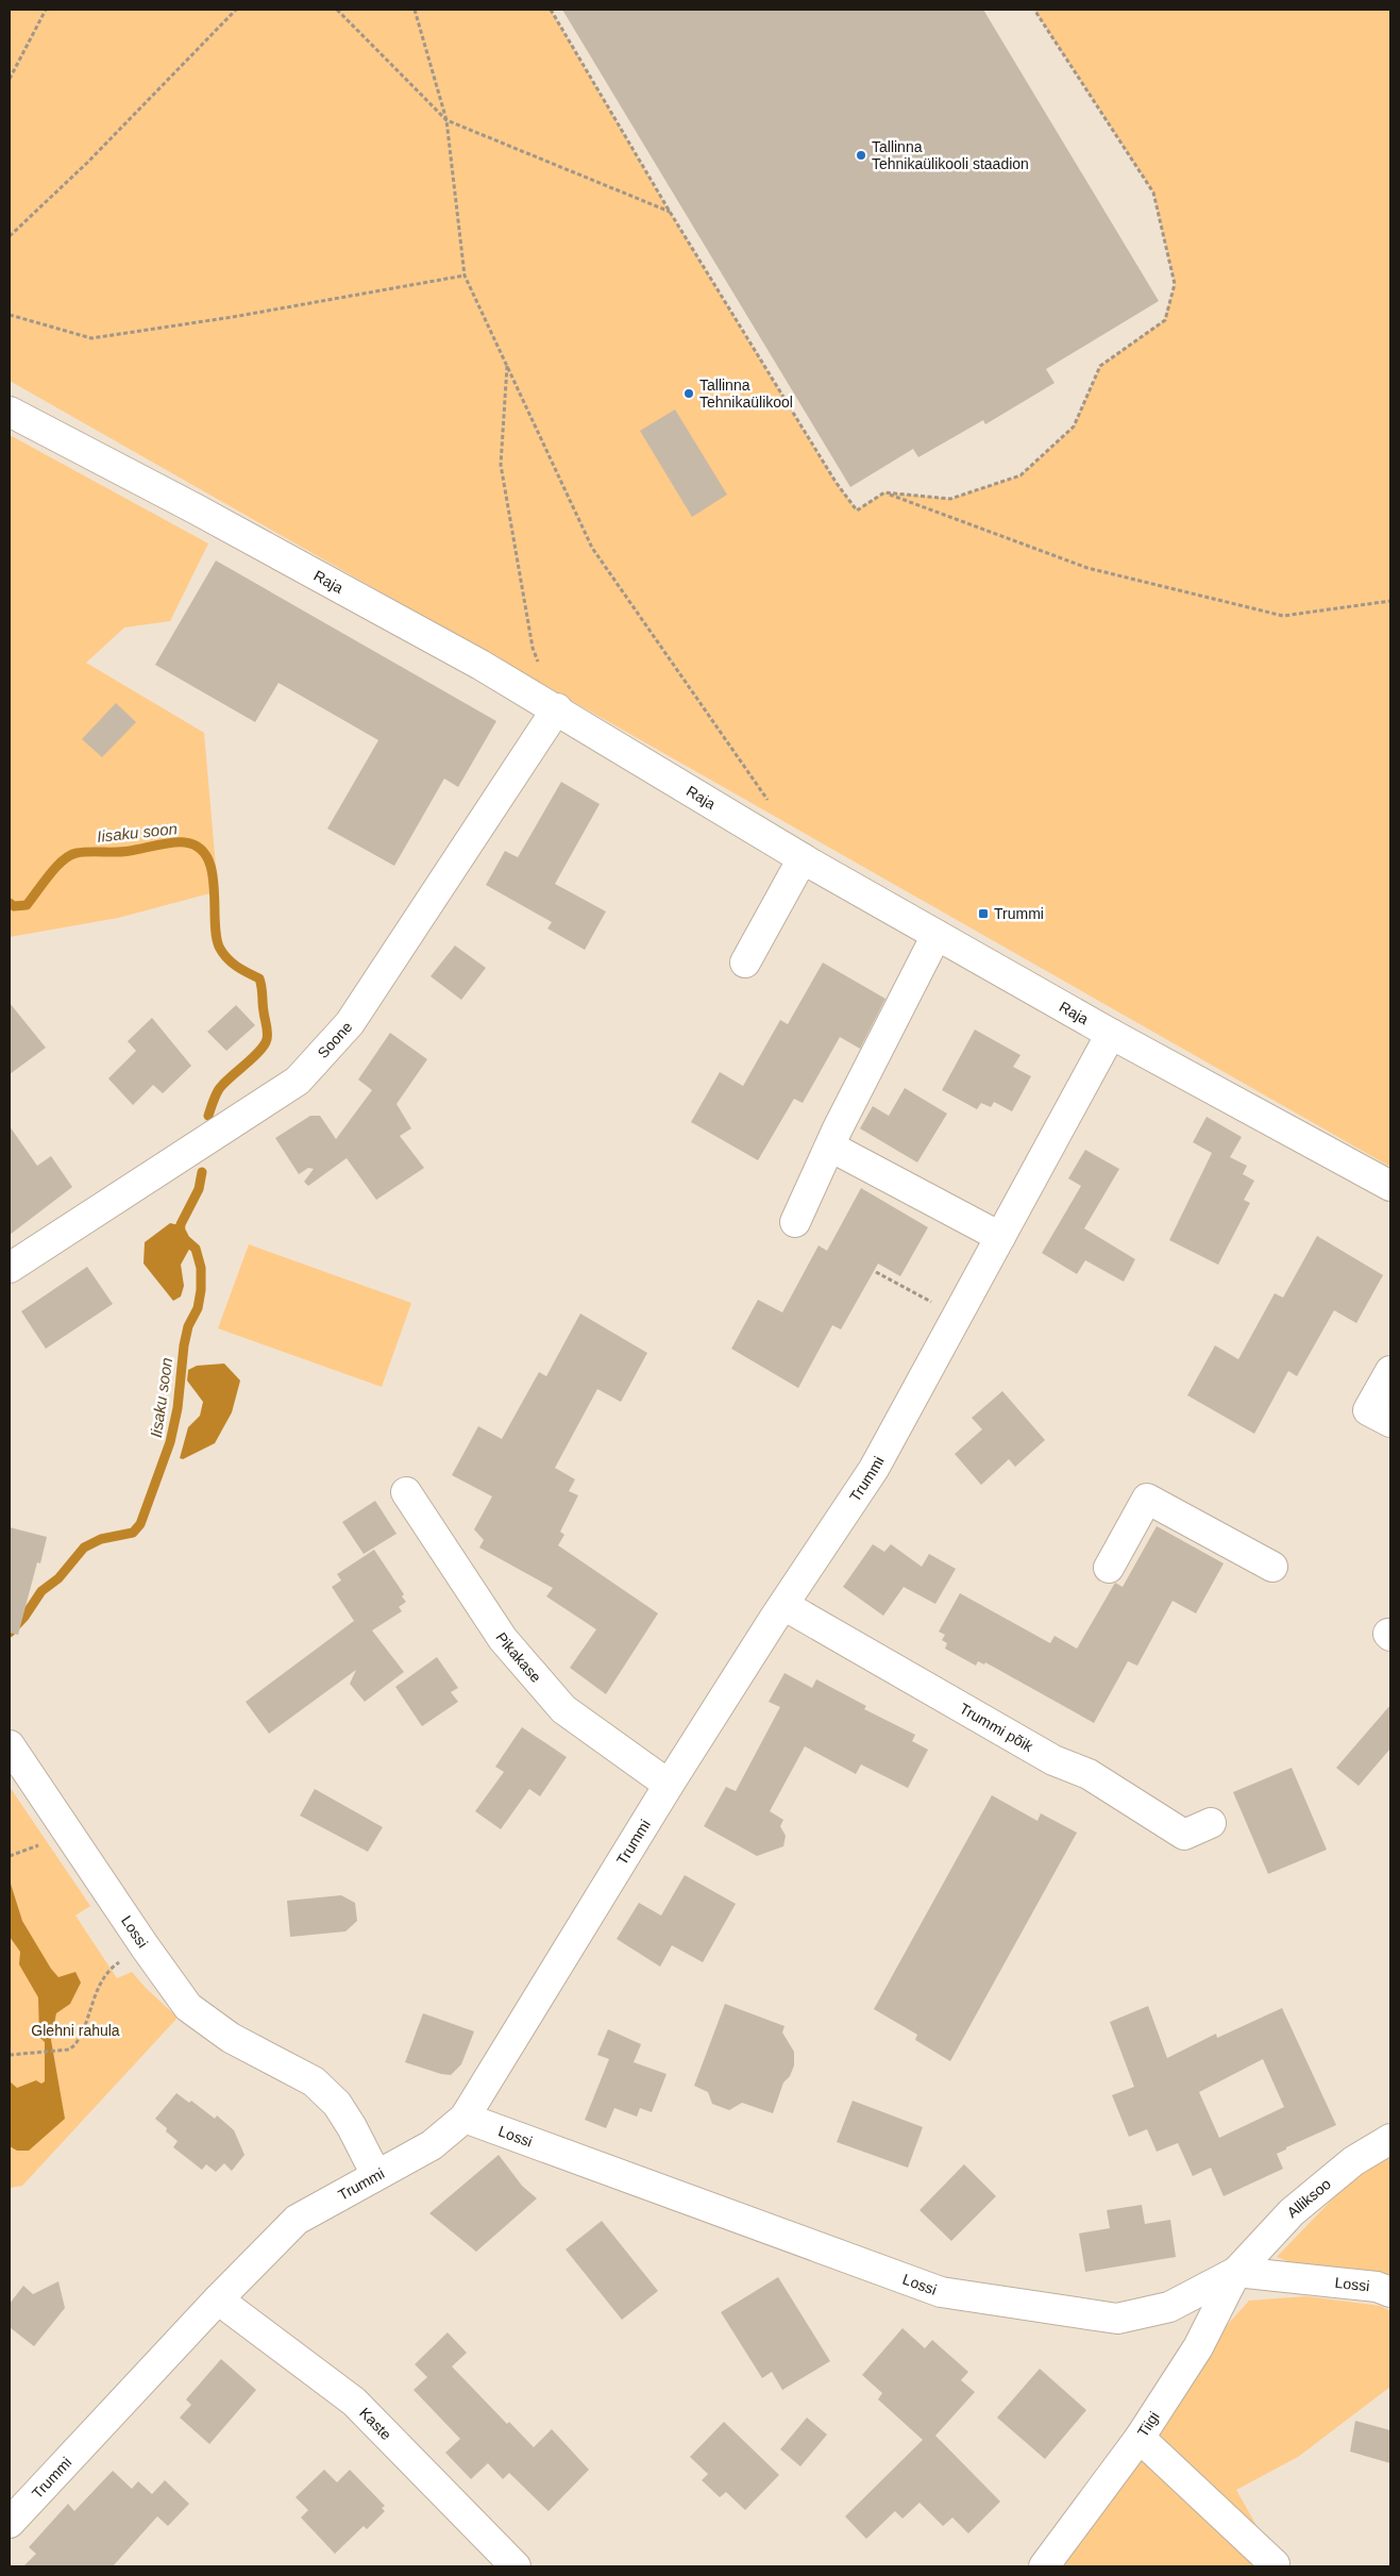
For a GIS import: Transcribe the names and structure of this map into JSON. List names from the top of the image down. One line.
{"streets":{"street":["Raja","Soone","Trummi","Pikakase","Trummi põik","Lossi","Alliksoo","Kaste","Tiigi"]},"crossings":[["Raja","Soone"],["Raja","Trummi"],["Trummi","Pikakase"],["Trummi","Trummi põik"],["Trummi","Lossi"],["Trummi","Kaste"],["Lossi","Alliksoo"],["Lossi","Tiigi"],["Alliksoo","Tiigi"]],"water":["Iisaku soon"],"parks":["Glehni rahula"],"places":{"other":["Tallinna Tehnikaülikooli staadion","Tallinna Tehnikaülikool"],"transit":["Trummi"]}}
